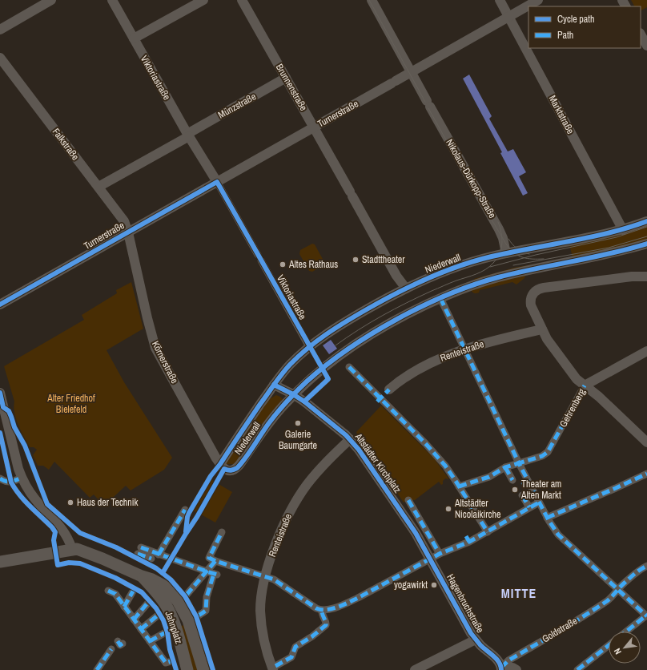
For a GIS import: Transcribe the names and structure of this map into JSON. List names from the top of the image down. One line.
{"streets":{"street":["Viktoriastraße","Brunnenstraße","Münzstraße","Turnerstraße","Marktstraße","Falkstraße","Nikolaus-Dürkopp-Straße","Niederwall","Renteistraße","Körnerstraße","Gehrenberg","Altstädter Kirchplatz","Hagenbruchstraße","Jahnplatz","Goldstraße"]},"crossings":[["Viktoriastraße","Münzstraße"],["Viktoriastraße","Turnerstraße"],["Brunnenstraße","Münzstraße"],["Brunnenstraße","Turnerstraße"],["Brunnenstraße","Niederwall"],["Münzstraße","Falkstraße"],["Turnerstraße","Marktstraße"],["Turnerstraße","Falkstraße"],["Turnerstraße","Nikolaus-Dürkopp-Straße"],["Turnerstraße","Körnerstraße"],["Marktstraße","Niederwall"],["Falkstraße","Körnerstraße"],["Nikolaus-Dürkopp-Straße","Niederwall"],["Niederwall","Körnerstraße"],["Niederwall","Altstädter Kirchplatz"],["Renteistraße","Altstädter Kirchplatz"],["Altstädter Kirchplatz","Hagenbruchstraße"],["Hagenbruchstraße","Goldstraße"]],"districts":["MITTE"],"parks":["Alter Friedhof Bielefeld"],"places":["Stadttheater","Altes Rathaus","Galerie Baumgarte","Theater am Alten Markt","Haus der Technik","Altstädter Nicolaikirche","yogawirkt"],"legend":["Cycle path","Path"],"north":"bottom left"}
